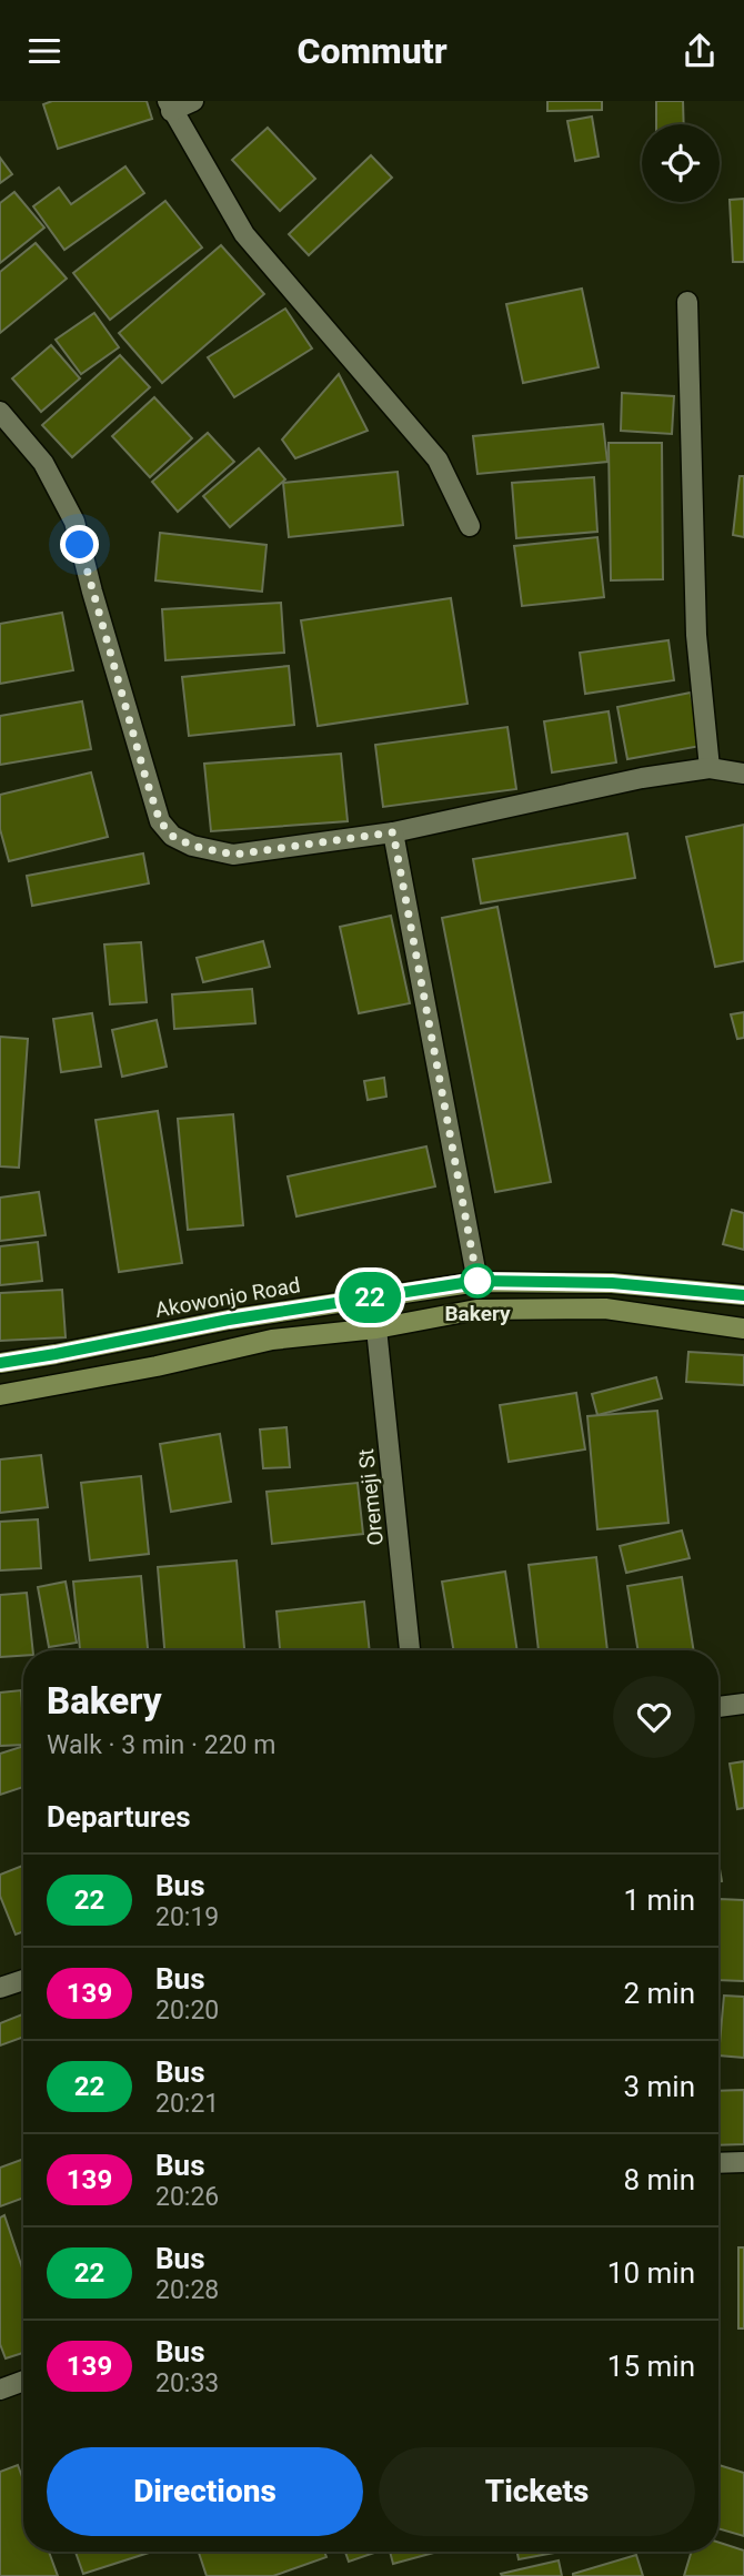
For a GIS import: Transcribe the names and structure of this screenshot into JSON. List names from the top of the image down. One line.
{"streets":{"main road":["Akowonjo Road"],"street":["Oremeji St"]},"places":["Bakery"],"lines":["bus line 22"],"page":{"header":"Commutr","on_map":"22","heading":[["Bakery","Walk · 3 min · 220 m"],"Departures"],"list":[{"mark":"22","name":"Bus","note":"20:19","value":"1 min"},{"mark":"139","name":"Bus","note":"20:20","value":"2 min"},{"mark":"22","name":"Bus","note":"20:21","value":"3 min"},{"mark":"139","name":"Bus","note":"20:26","value":"8 min"},{"mark":"22","name":"Bus","note":"20:28","value":"10 min"},{"mark":"139","name":"Bus","note":"20:33","value":"15 min"}],"buttons":["Directions","Tickets"]}}
